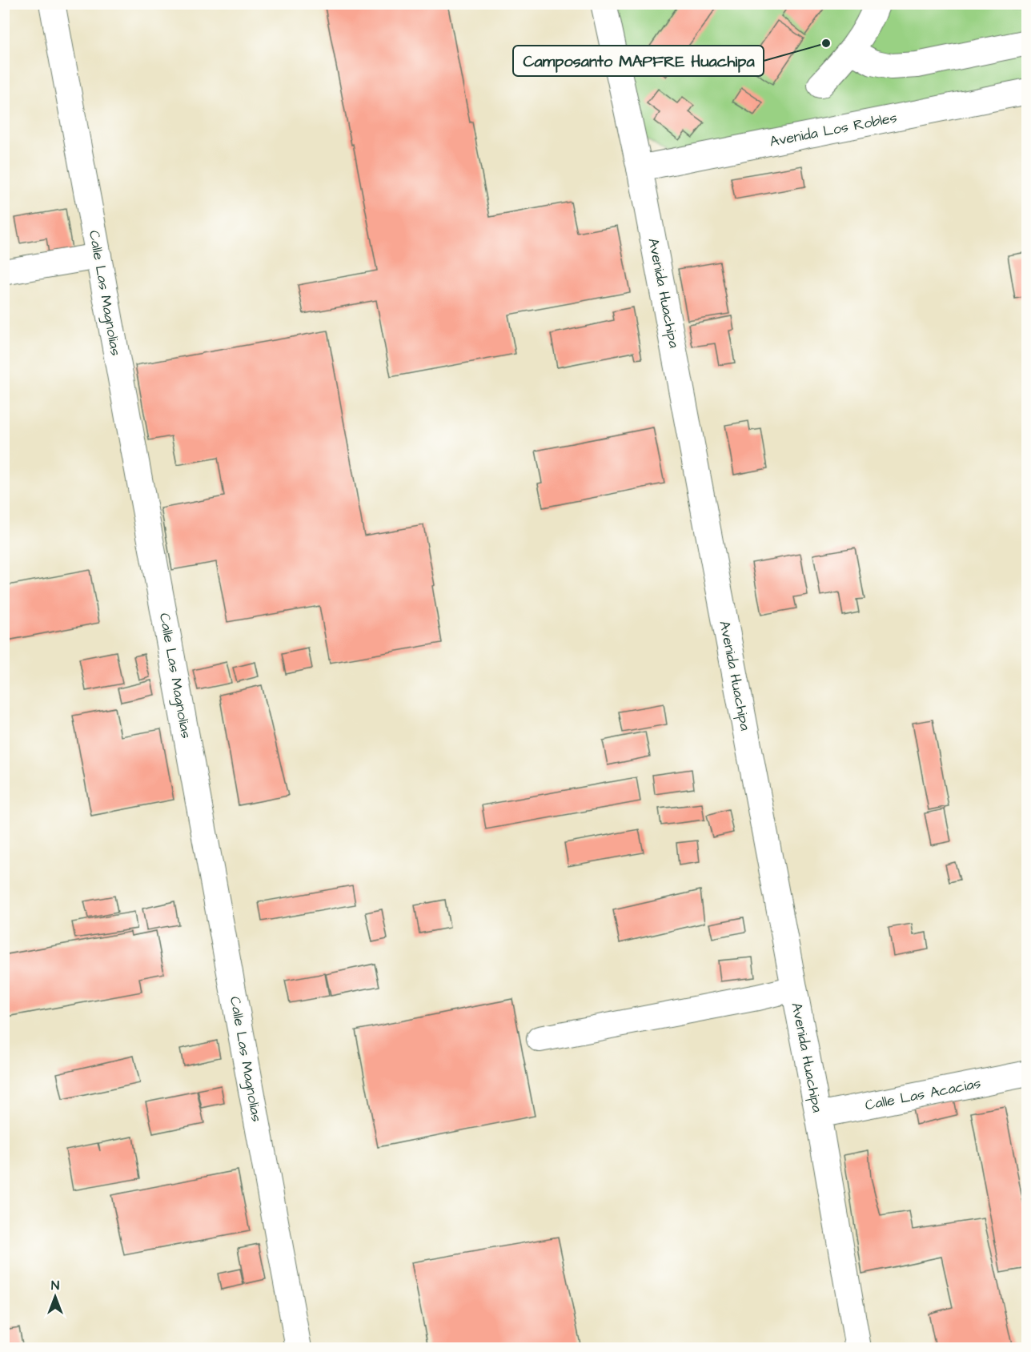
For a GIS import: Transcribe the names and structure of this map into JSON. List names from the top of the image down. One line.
{"streets":{"street":["Avenida Los Robles","Calle Las Magnolias","Avenida Huachipa","Calle Las Acacias"]},"crossings":[["Avenida Los Robles","Avenida Huachipa"],["Avenida Huachipa","Calle Las Acacias"]],"places":["Camposanto MAPFRE Huachipa"],"north":"top"}
